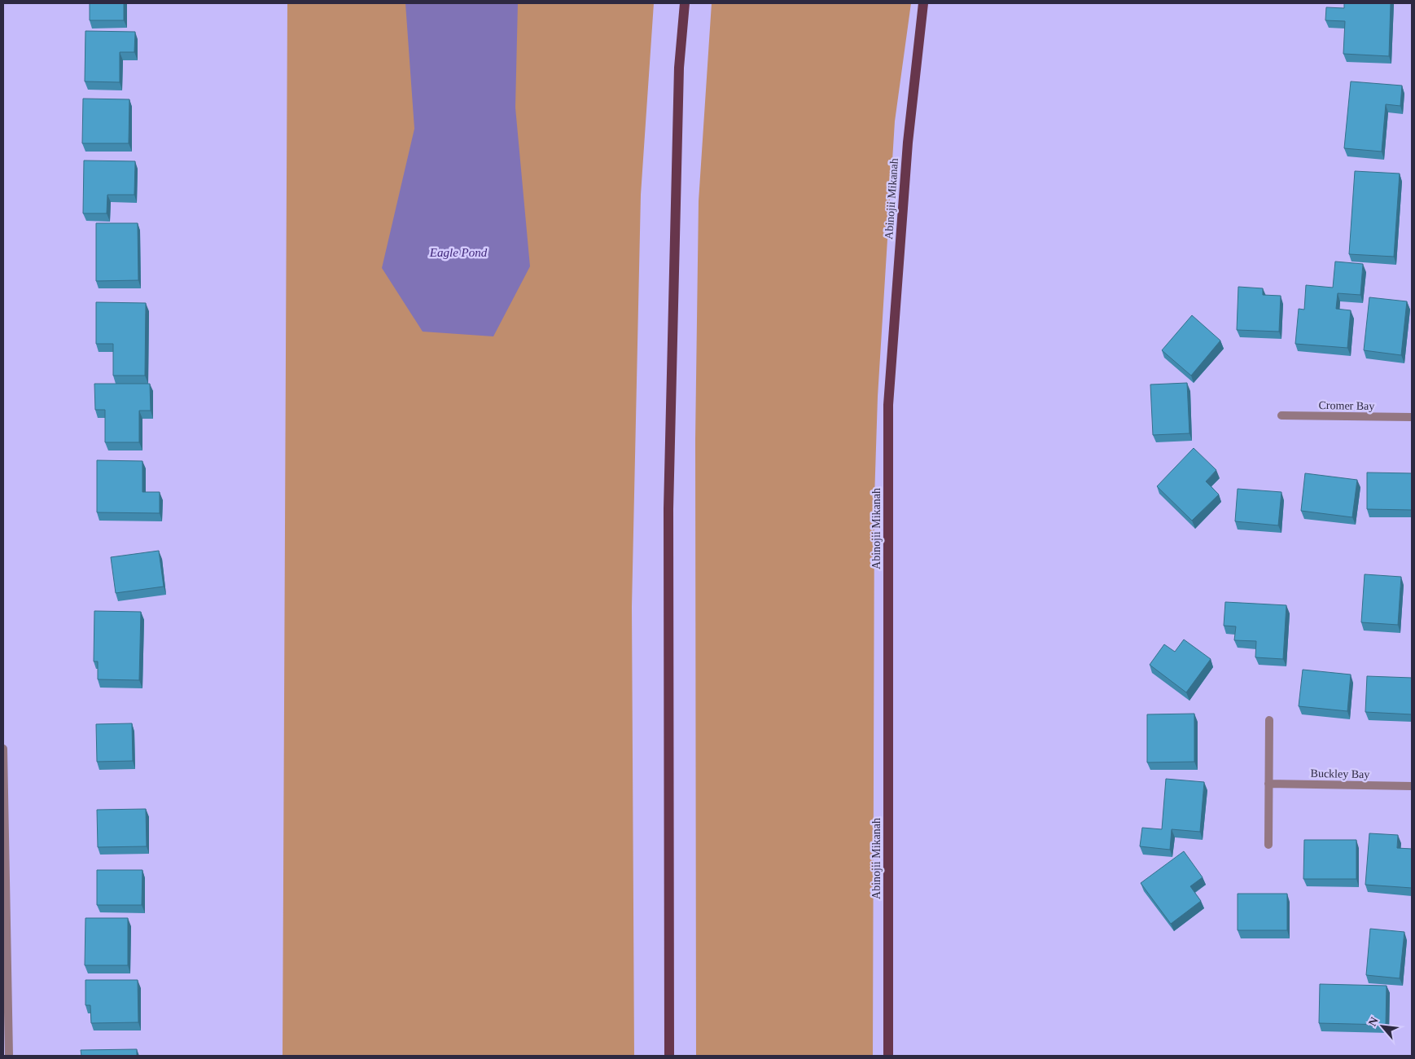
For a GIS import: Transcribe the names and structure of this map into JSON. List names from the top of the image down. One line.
{"streets":{"main road":["Abinojii Mikanah"],"street":["Cromer Bay","Buckley Bay"]},"water":["Eagle Pond"],"north":"top left"}
